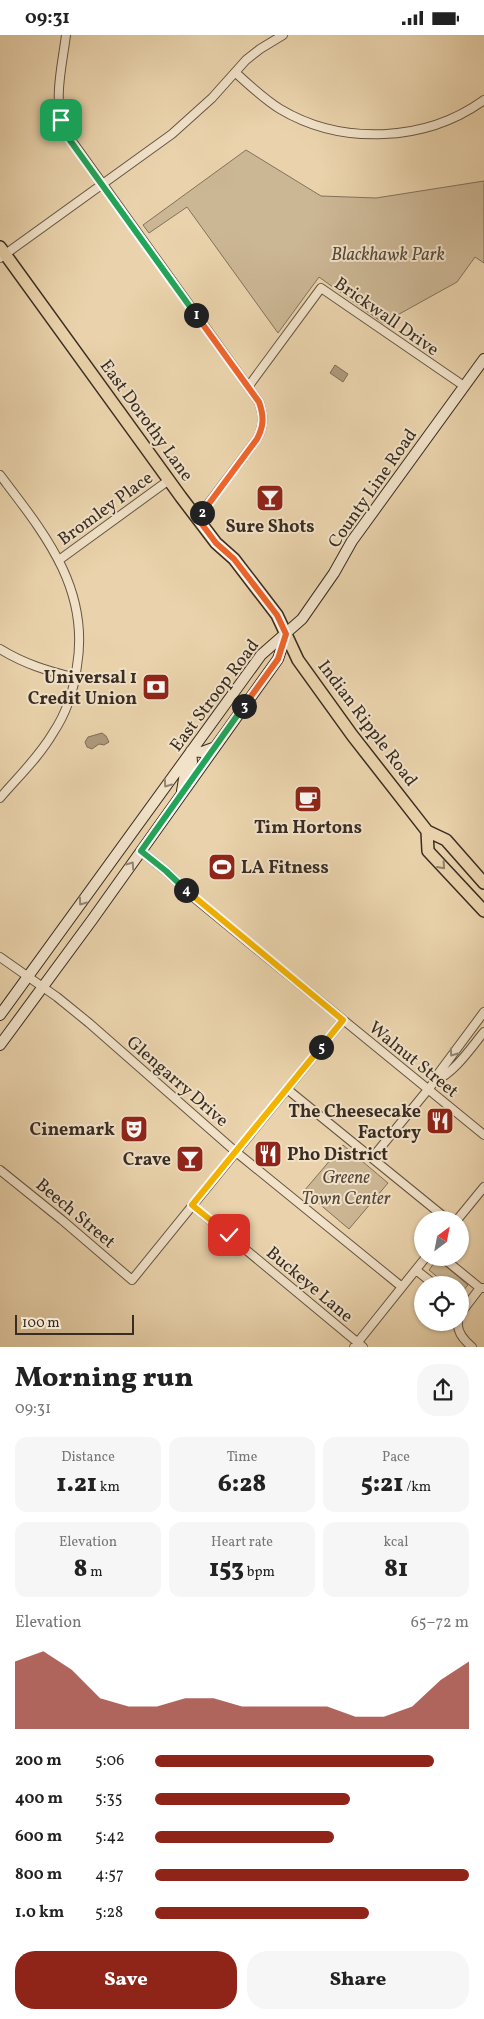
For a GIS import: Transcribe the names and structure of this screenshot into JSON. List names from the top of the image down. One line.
{"streets":{"main road":["East Dorothy Lane","County Line Road","East Stroop Road","Indian Ripple Road"],"street":["Brickwall Drive","Bromley Place","Walnut Street","Glengarry Drive","Beech Street","Buckeye Lane"]},"crossings":[["Brickwall Drive","County Line Road"],["East Dorothy Lane","County Line Road"],["East Dorothy Lane","Bromley Place"],["East Dorothy Lane","East Stroop Road"],["East Dorothy Lane","Indian Ripple Road"],["County Line Road","East Stroop Road"],["County Line Road","Indian Ripple Road"],["East Stroop Road","Indian Ripple Road"],["East Stroop Road","Walnut Street"],["East Stroop Road","Glengarry Drive"],["Beech Street","Buckeye Lane"]],"parks":["Blackhawk Park","Greene Town Center"],"places":{"bar":["Sure Shots","Crave"],"bank":["Universal 1 Credit Union"],"cafe":["Tim Hortons"],"sports":["LA Fitness"],"restaurant":["The Cheesecake Factory","Pho District"],"theatre":["Cinemark"]},"scale_bar":"100 m","north":"top right","page":{"status":"09:31","pins":["1","2","3","4","5"],"scale":"100 m","heading":["Morning run","09:31"],"stats":[["Distance","1.21 km"],["Time","6:28"],["Pace","5:21 /km"],["Elevation","8 m"],["Heart rate","153 bpm"],["kcal","81"]],"chart":["Elevation","65–72 m"],"list":[{"name":"200 m","note":"5:06"},{"name":"400 m","note":"5:35"},{"name":"600 m","note":"5:42"},{"name":"800 m","note":"4:57"},{"name":"1.0 km","note":"5:28"}],"buttons":["Save","Share"]}}
